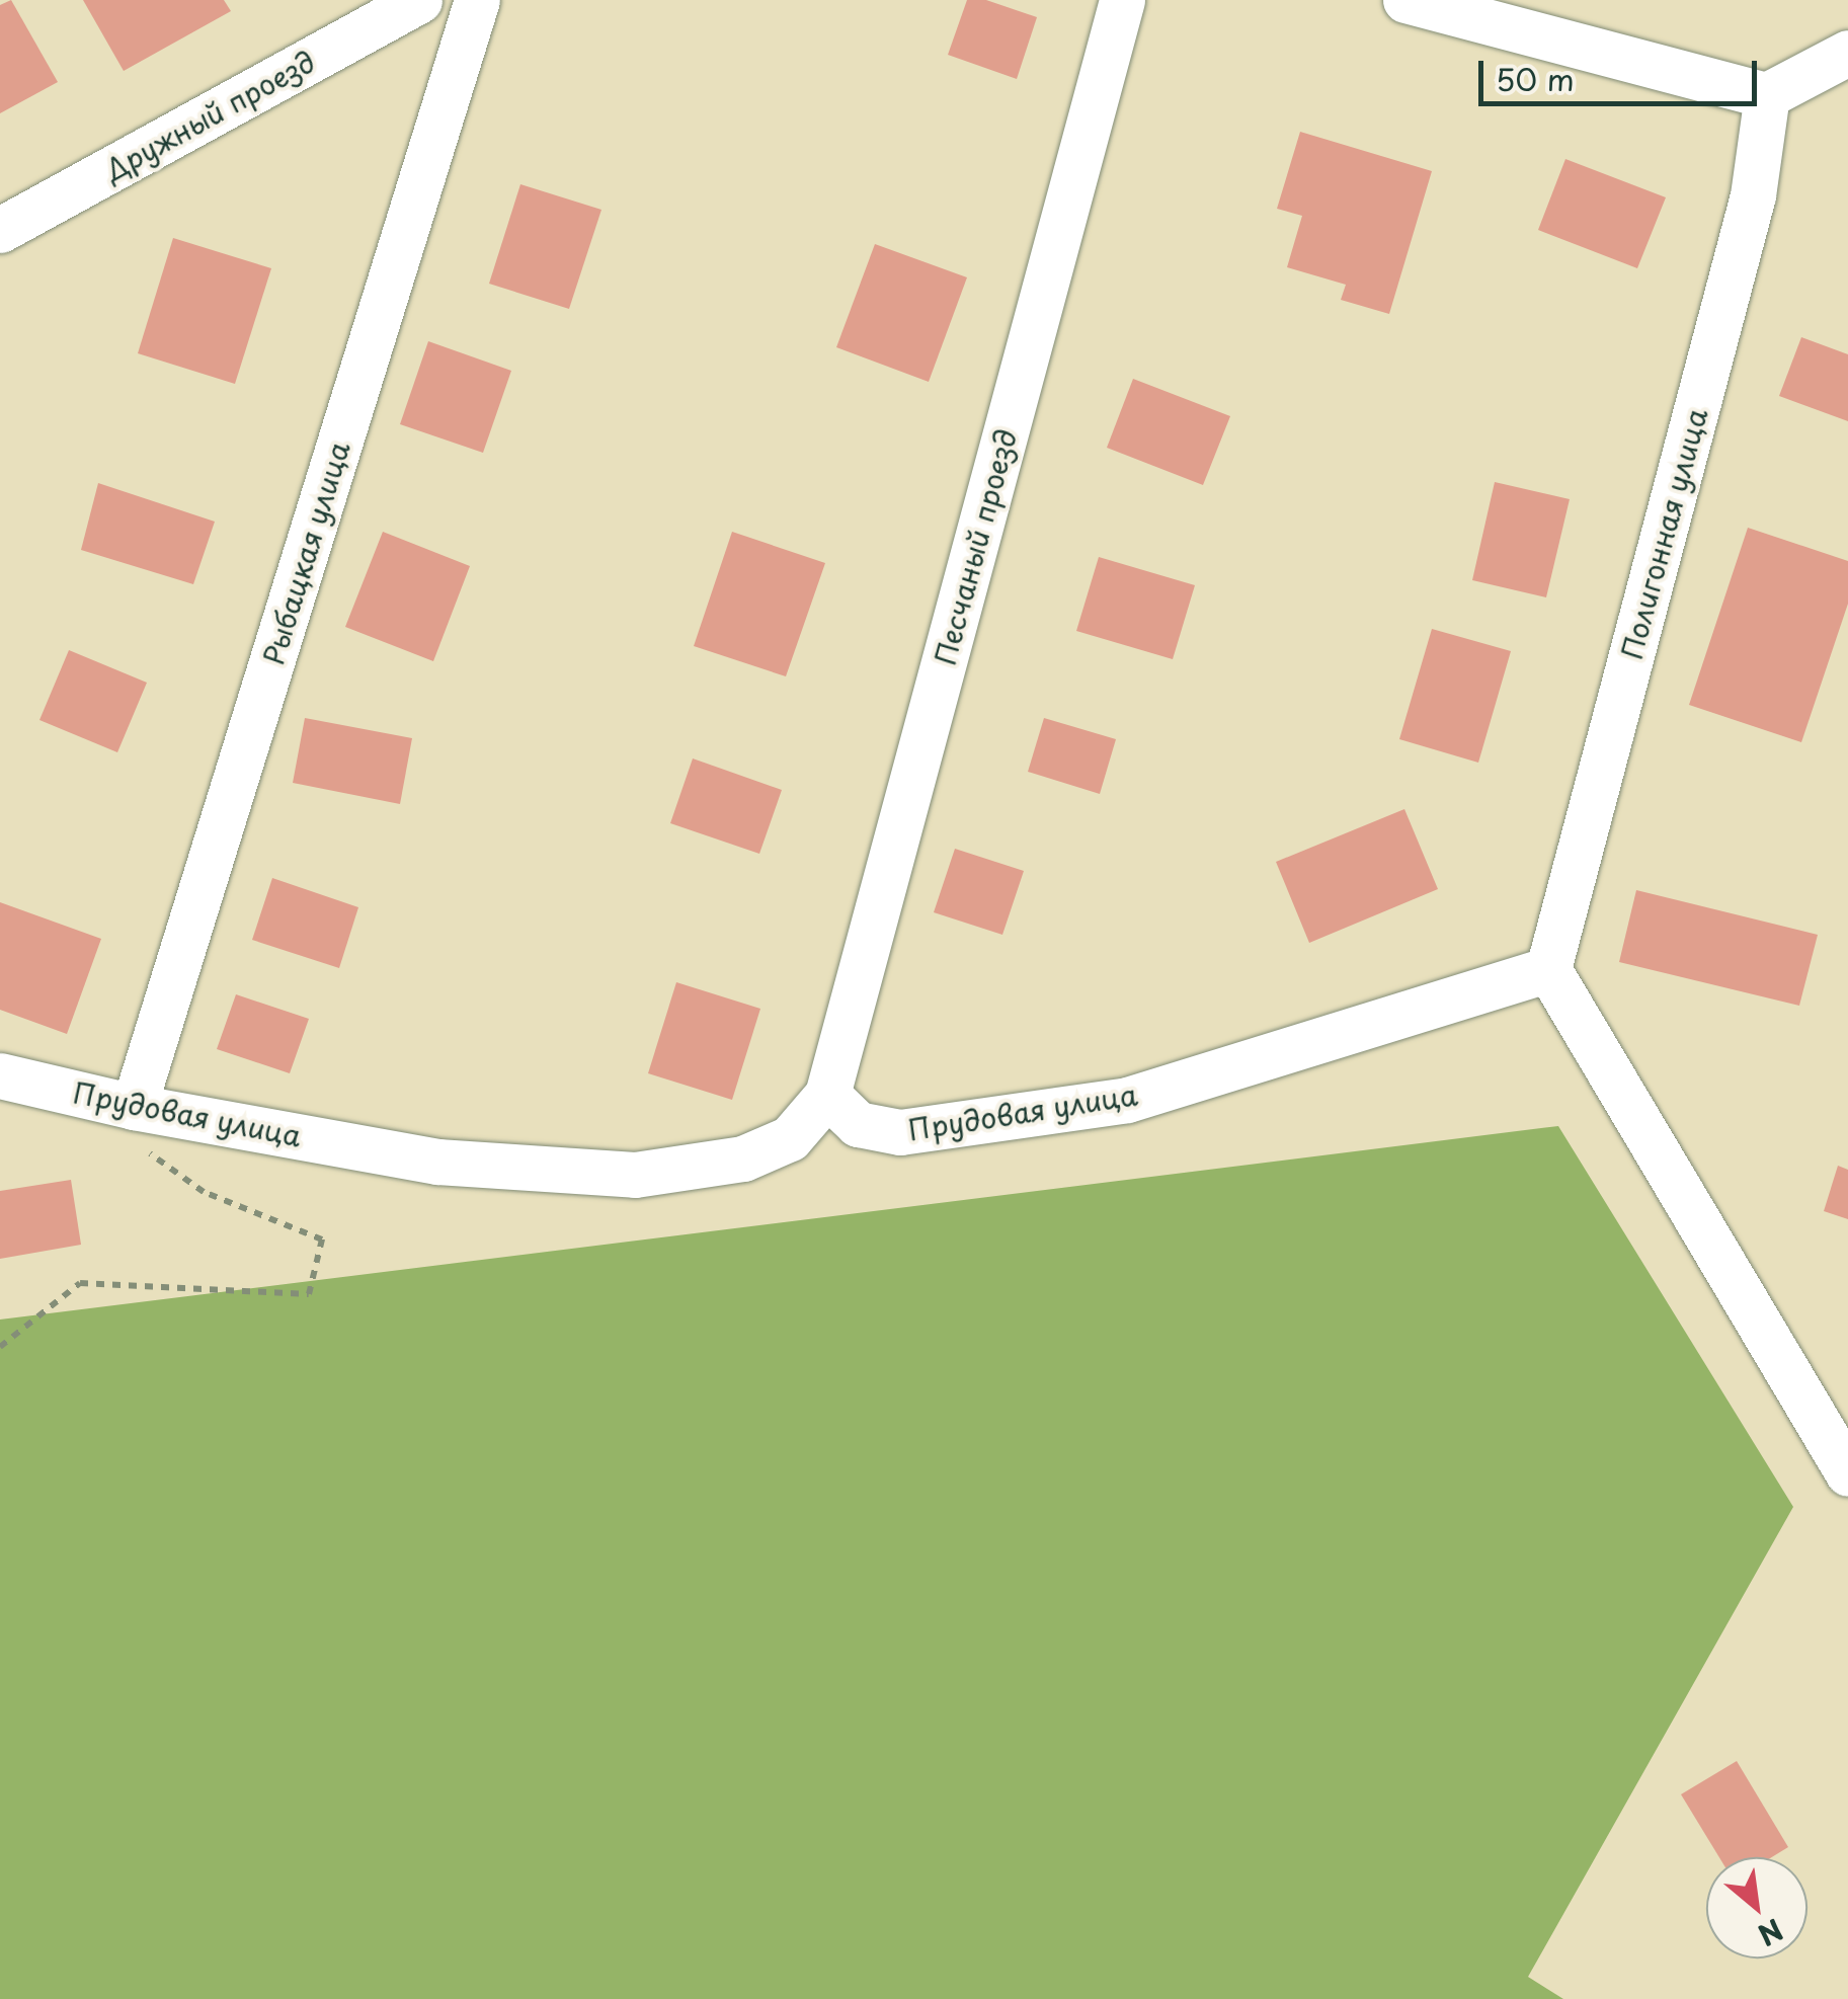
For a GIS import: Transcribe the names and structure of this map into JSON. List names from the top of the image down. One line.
{"streets":{"street":["Дружный проезд","Полигонная улица","Песчаный проезд","Рыбацкая улица","Прудовая улица"]},"crossings":[["Полигонная улица","Прудовая улица"],["Песчаный проезд","Прудовая улица"],["Рыбацкая улица","Прудовая улица"]],"scale_bar":"50 m","north":"bottom right"}
